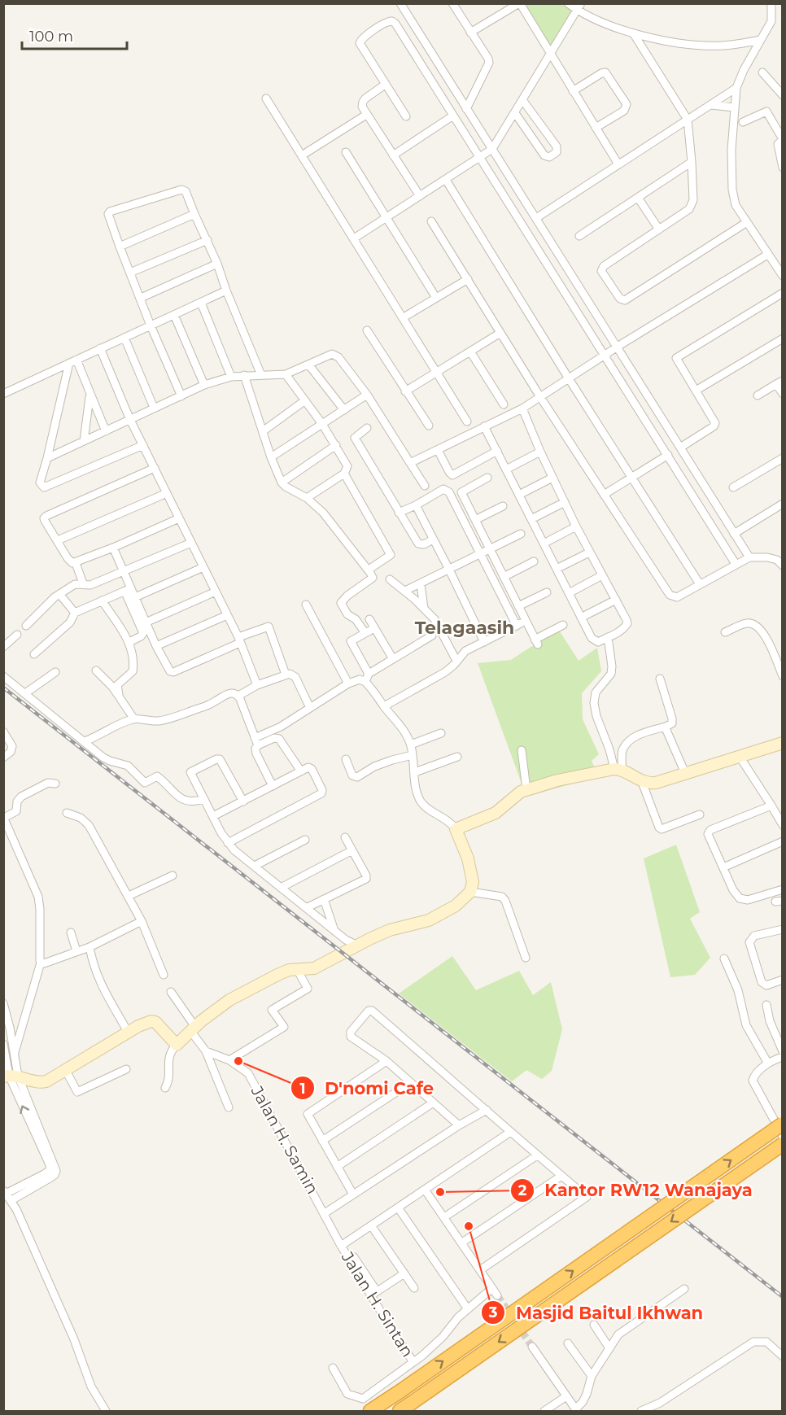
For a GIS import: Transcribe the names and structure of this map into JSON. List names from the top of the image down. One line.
{"streets":{"street":["Jalan H. Samin","Jalan H. Sintan"]},"crossings":[["Jalan H. Samin","Jalan H. Sintan"]],"districts":["Telagaasih"],"places":["D'nomi Cafe","Kantor RW12 Wanajaya","Masjid Baitul Ikhwan"],"scale_bar":"100 m"}
